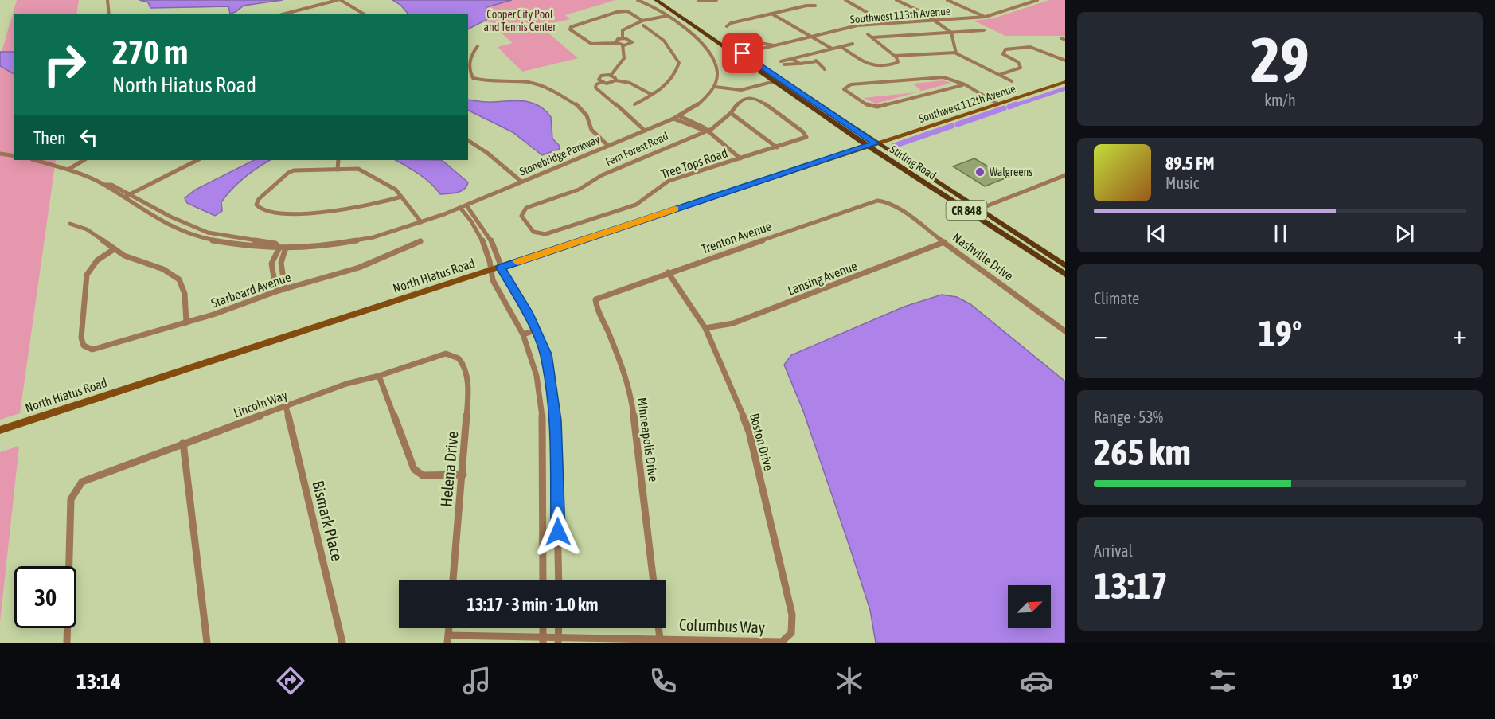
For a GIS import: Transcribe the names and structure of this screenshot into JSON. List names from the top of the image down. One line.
{"streets":{"main road":["Stirling Road","CR 848"],"street":["Southwest 113th Avenue","Southwest 112th Avenue","Fern Forest Road","Stonebridge Parkway","Tree Tops Road","Trenton Avenue","Nashville Drive","North Hiatus Road","Lansing Avenue","Starboard Avenue","Lincoln Way","Minneapolis Drive","Boston Drive","Helena Drive","Bismark Place","Columbus Way"]},"crossings":[["Southwest 113th Avenue","Stirling Road"],["Southwest 112th Avenue","Stirling Road"],["Southwest 112th Avenue","North Hiatus Road"],["Fern Forest Road","Tree Tops Road"],["Stirling Road","North Hiatus Road"],["Trenton Avenue","Nashville Drive"],["Trenton Avenue","Minneapolis Drive"],["Trenton Avenue","Boston Drive"],["Nashville Drive","Lansing Avenue"],["Lansing Avenue","Boston Drive"],["Lincoln Way","Helena Drive"],["Lincoln Way","Bismark Place"],["Boston Drive","Columbus Way"]],"parks":["Cooper City Pool and Tennis Center"],"places":["Walgreens"],"north":"top right","page":{"tile":[["29","km/h"],"Climate",["Range · 53%","265 km"],["Arrival","13:17"]],"turn":["270 m","North Hiatus Road"],"then":"Then","song":["89.5 FM","Music"],"heat":["−","19°","+"],"limit":"30","trip":"13:17 · 3 min · 1.0 km","tabs":["13:14","19°"]}}
